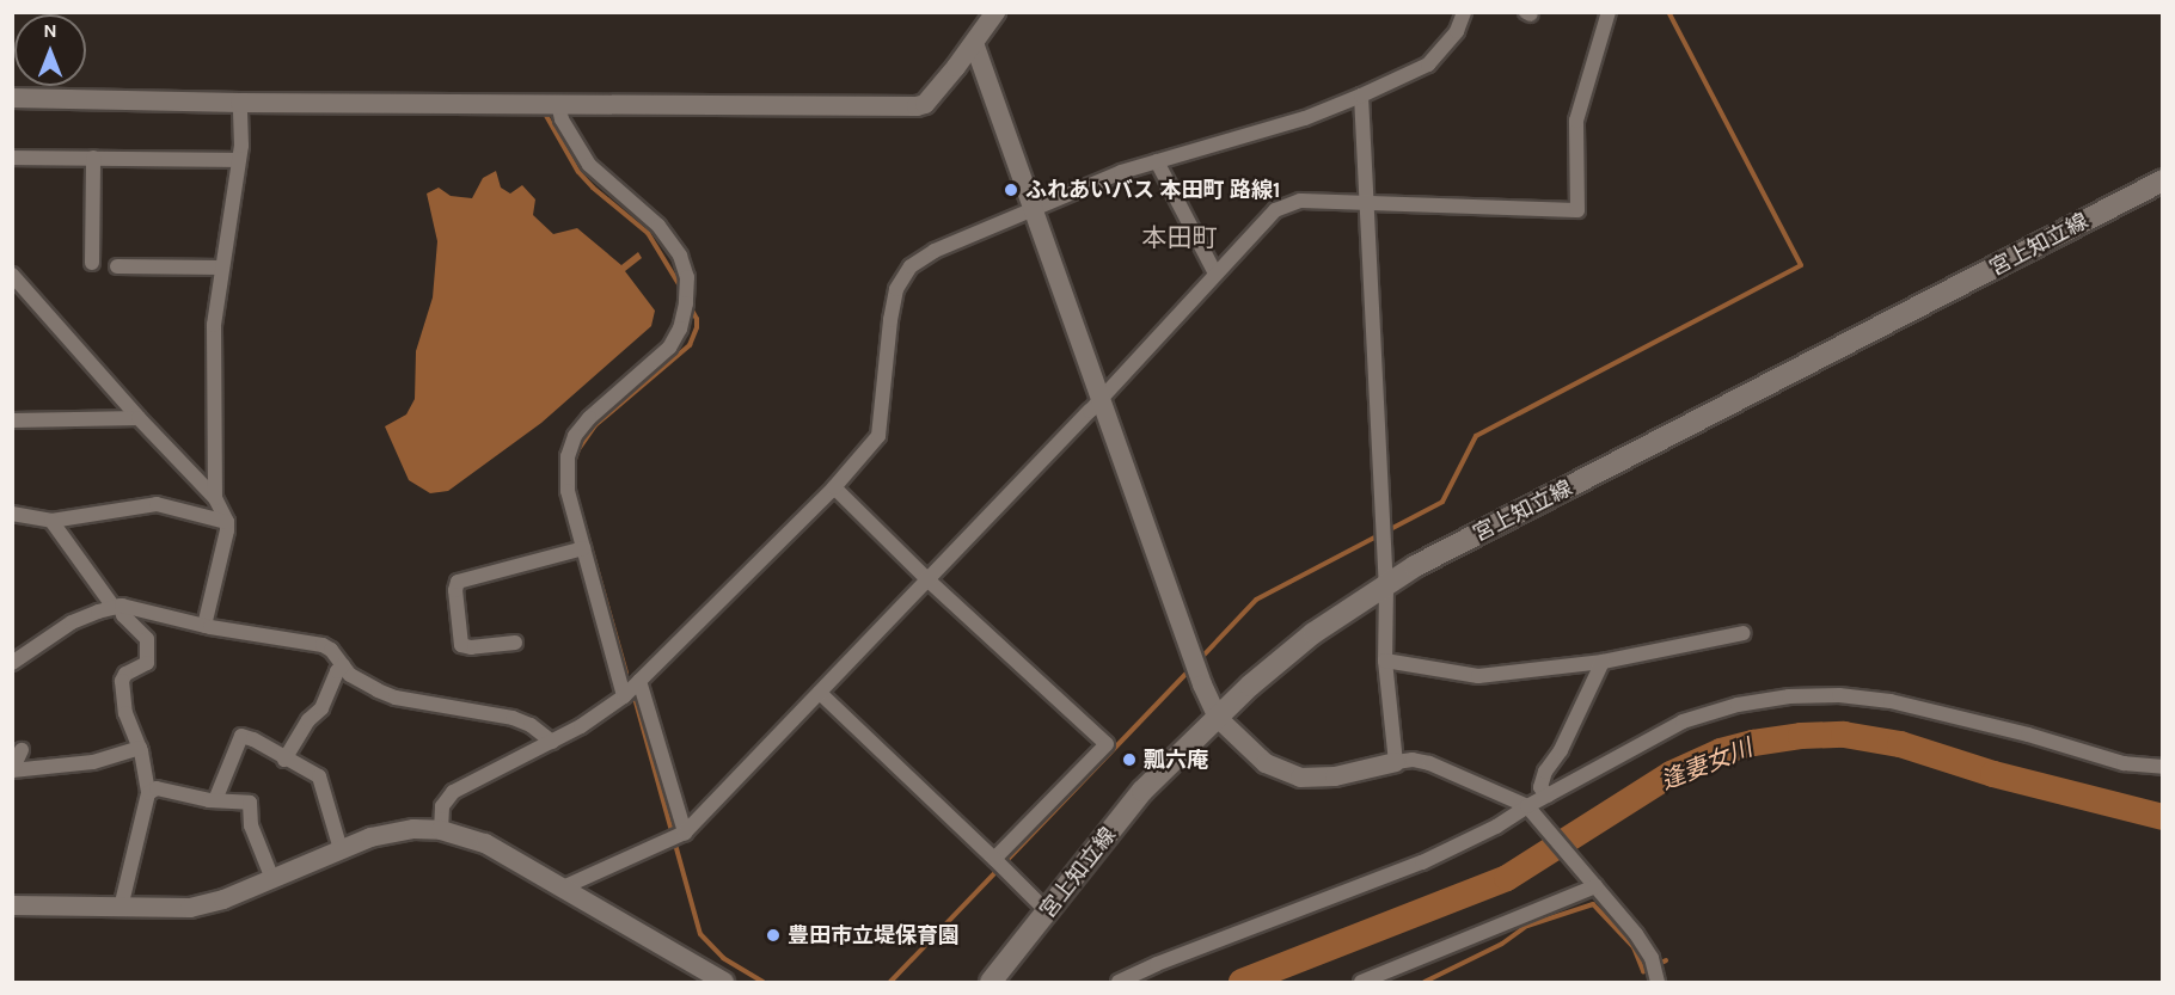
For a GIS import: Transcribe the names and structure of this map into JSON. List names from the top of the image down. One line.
{"streets":{"main road":["宮上知立線"]},"districts":["本田町"],"water":["逢妻女川"],"places":["ふれあいバス 本田町 路線1","瓢六庵","豊田市立堤保育園"],"north":"top"}
